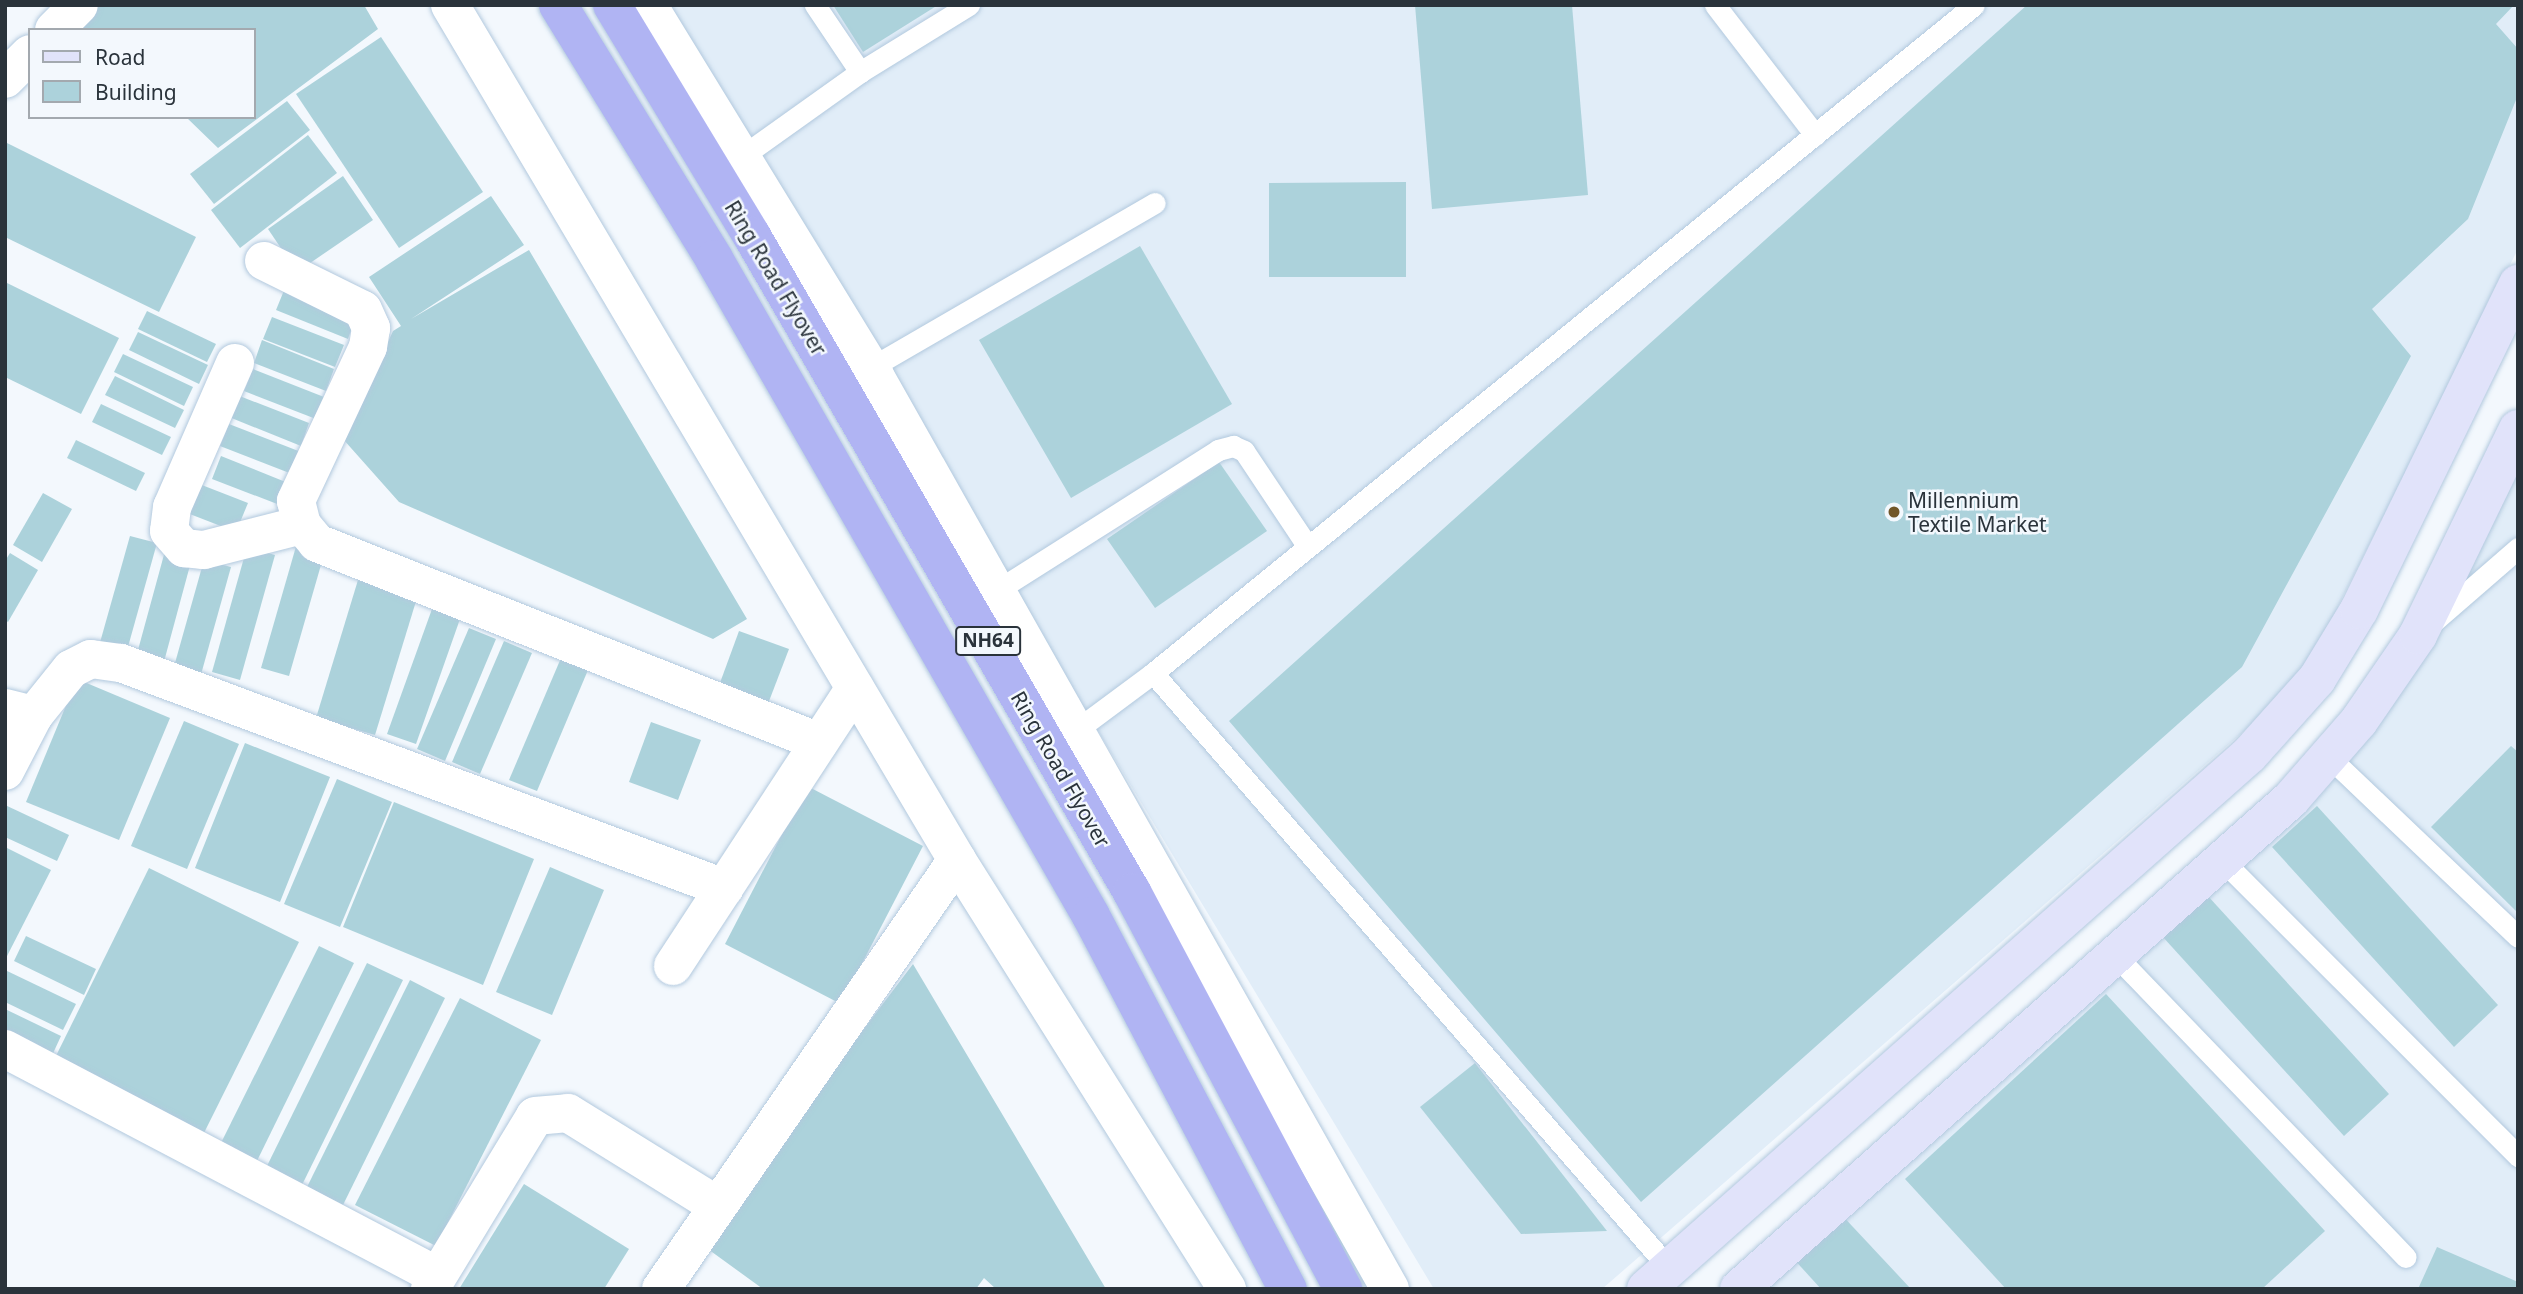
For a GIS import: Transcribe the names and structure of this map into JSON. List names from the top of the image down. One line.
{"streets":{"highway":["Ring Road Flyover","NH64"]},"places":["Millennium Textile Market"],"legend":["Road","Building"]}
